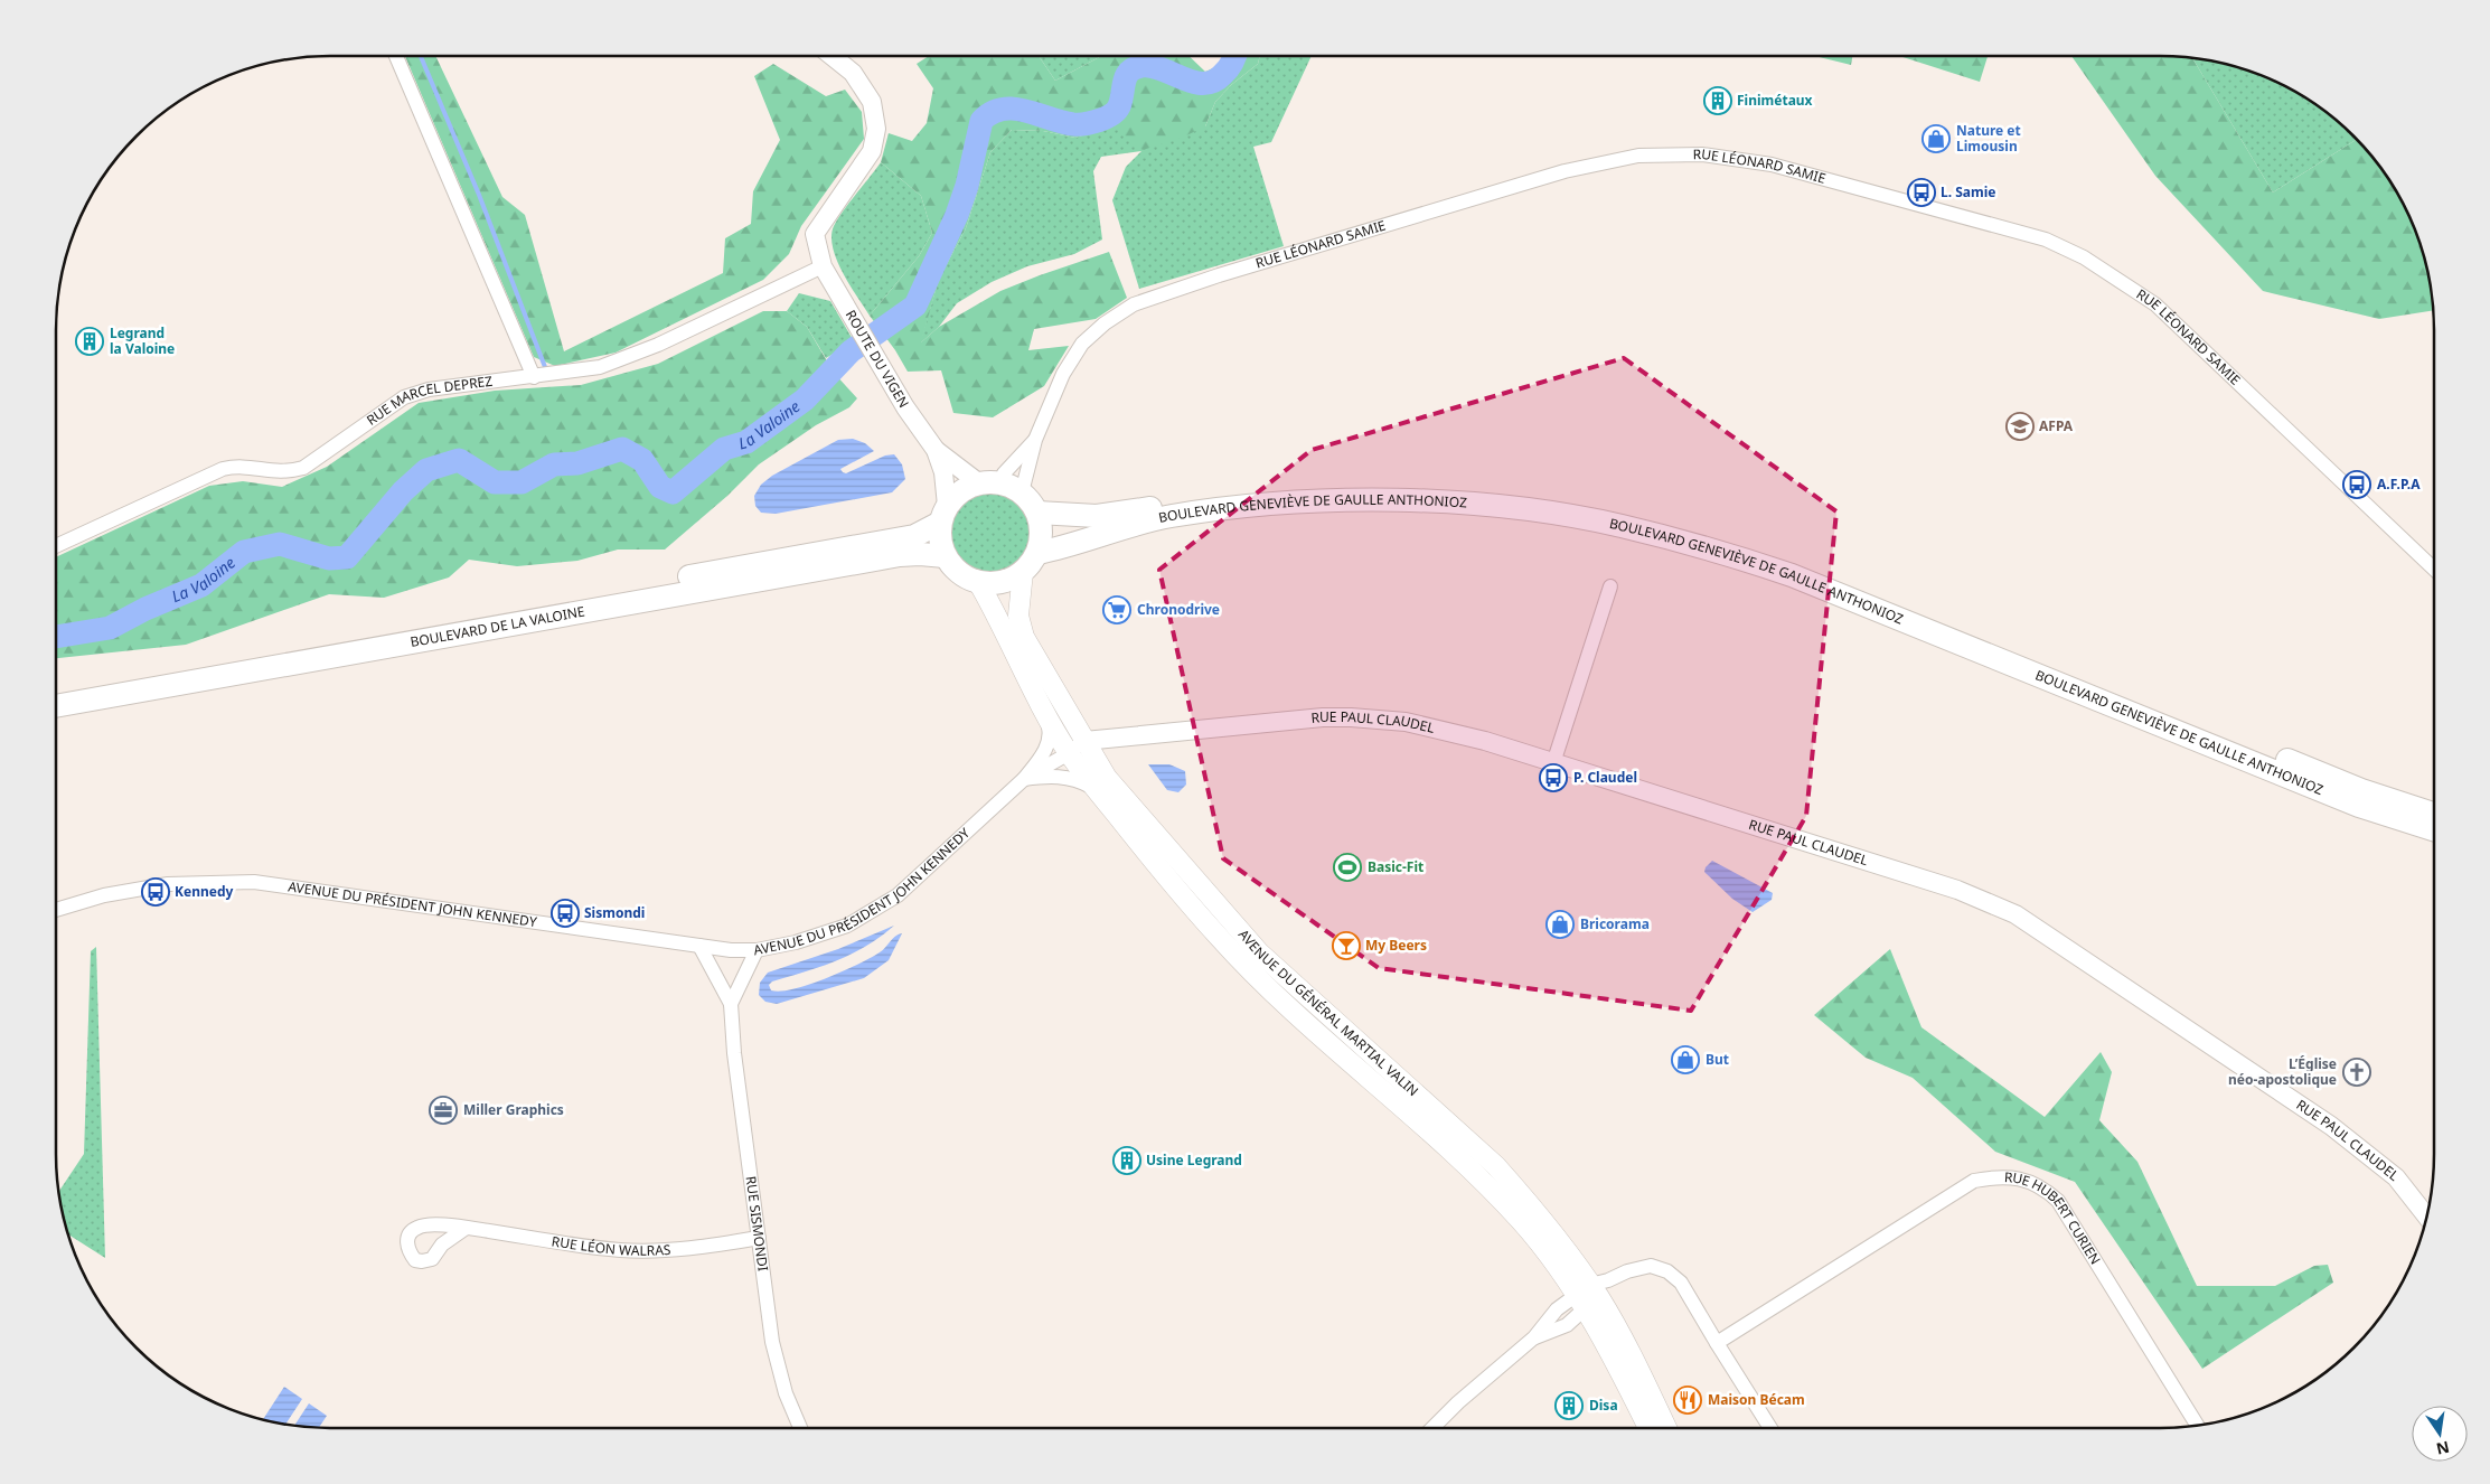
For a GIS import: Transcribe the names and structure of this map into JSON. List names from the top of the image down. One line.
{"streets":{"main road":["BOULEVARD GENEVIÈVE DE GAULLE ANTHONIOZ","BOULEVARD DE LA VALOINE","AVENUE DU GÉNÉRAL MARTIAL VALIN"],"street":["RUE LÉONARD SAMIE","ROUTE DU VIGEN","RUE MARCEL DEPREZ","RUE PAUL CLAUDEL","AVENUE DU PRÉSIDENT JOHN KENNEDY","RUE HUBERT CURIEN","RUE SISMONDI","RUE LÉON WALRAS"]},"crossings":[["ROUTE DU VIGEN","RUE MARCEL DEPREZ"],["ROUTE DU VIGEN","BOULEVARD GENEVIÈVE DE GAULLE ANTHONIOZ"],["ROUTE DU VIGEN","BOULEVARD DE LA VALOINE"],["ROUTE DU VIGEN","AVENUE DU GÉNÉRAL MARTIAL VALIN"],["BOULEVARD GENEVIÈVE DE GAULLE ANTHONIOZ","BOULEVARD DE LA VALOINE"],["BOULEVARD GENEVIÈVE DE GAULLE ANTHONIOZ","AVENUE DU GÉNÉRAL MARTIAL VALIN"],["BOULEVARD DE LA VALOINE","AVENUE DU GÉNÉRAL MARTIAL VALIN"],["RUE PAUL CLAUDEL","AVENUE DU PRÉSIDENT JOHN KENNEDY"],["RUE PAUL CLAUDEL","AVENUE DU GÉNÉRAL MARTIAL VALIN"],["AVENUE DU PRÉSIDENT JOHN KENNEDY","AVENUE DU GÉNÉRAL MARTIAL VALIN"],["AVENUE DU PRÉSIDENT JOHN KENNEDY","RUE SISMONDI"],["RUE SISMONDI","RUE LÉON WALRAS"]],"water":["La Valoine"],"places":{"building":["Finimétaux","Legrand la Valoine","Usine Legrand","Disa"],"shop":["Nature et Limousin","Bricorama","But"],"bus stop":["L. Samie","A.F.P.A","P. Claudel","Kennedy","Sismondi"],"school or university":["AFPA"],"supermarket":["Chronodrive"],"sports":["Basic-Fit"],"bar":["My Beers"],"church":["L’Église néo-apostolique"],"office":["Miller Graphics"],"restaurant":["Maison Bécam"]},"north":"bottom"}
